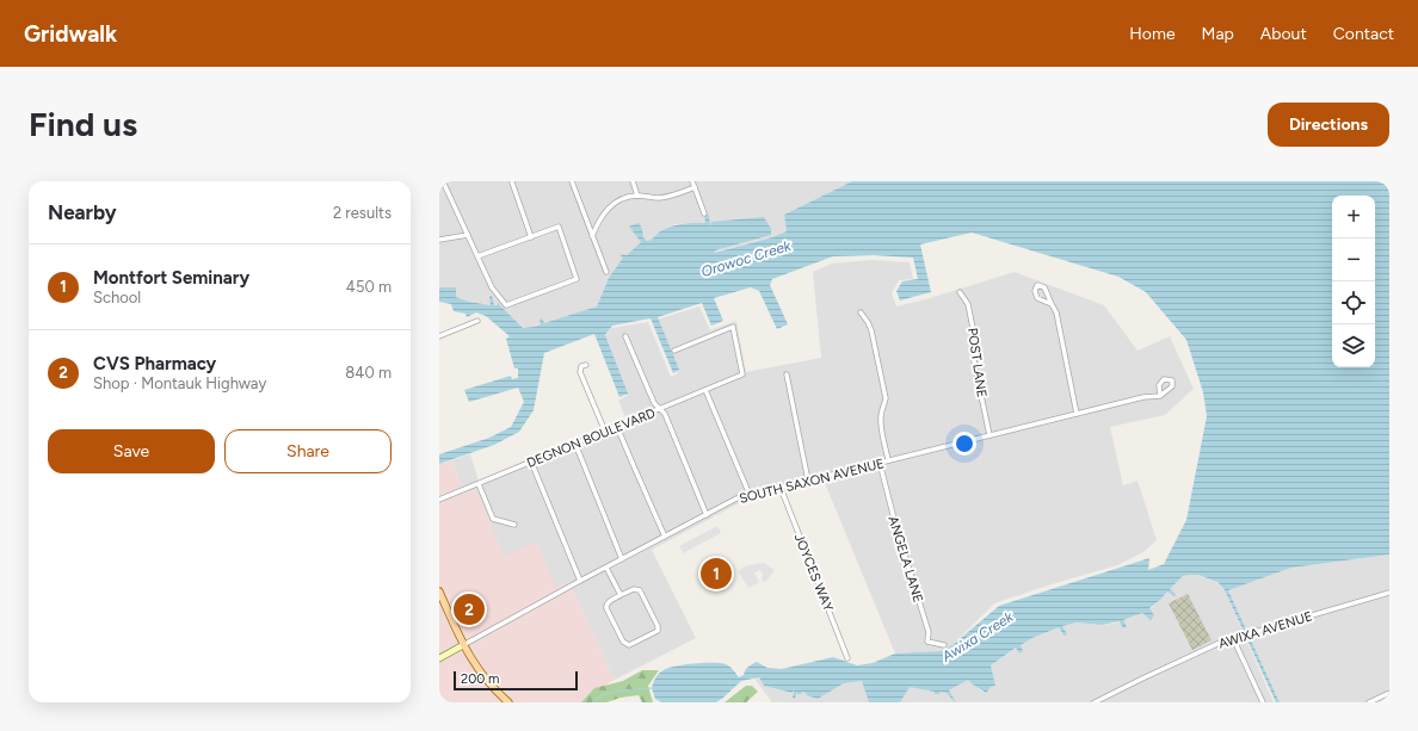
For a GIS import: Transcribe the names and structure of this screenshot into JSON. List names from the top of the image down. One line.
{"streets":{"street":["POST LANE","DEGNON BOULEVARD","SOUTH SAXON AVENUE","ANGELA LANE","JOYCES WAY","AWIXA AVENUE"]},"crossings":[["POST LANE","SOUTH SAXON AVENUE"],["SOUTH SAXON AVENUE","ANGELA LANE"],["SOUTH SAXON AVENUE","JOYCES WAY"]],"water":["Orowoc Creek","Awixa Creek"],"scale_bar":"200 m","page":{"header":"Gridwalk","nav":["Home","Map","About","Contact"],"buttons":["Directions",["Save","Share"]],"title":"Find us","heading":["Nearby","2 results"],"map_buttons":["+","−"],"list":[{"mark":"1","name":"Montfort Seminary","note":"School","value":"450 m"},{"mark":"2","name":"CVS Pharmacy","note":"Shop · Montauk Highway","value":"840 m"}],"pins":["1","2"],"scale":"200 m"}}
